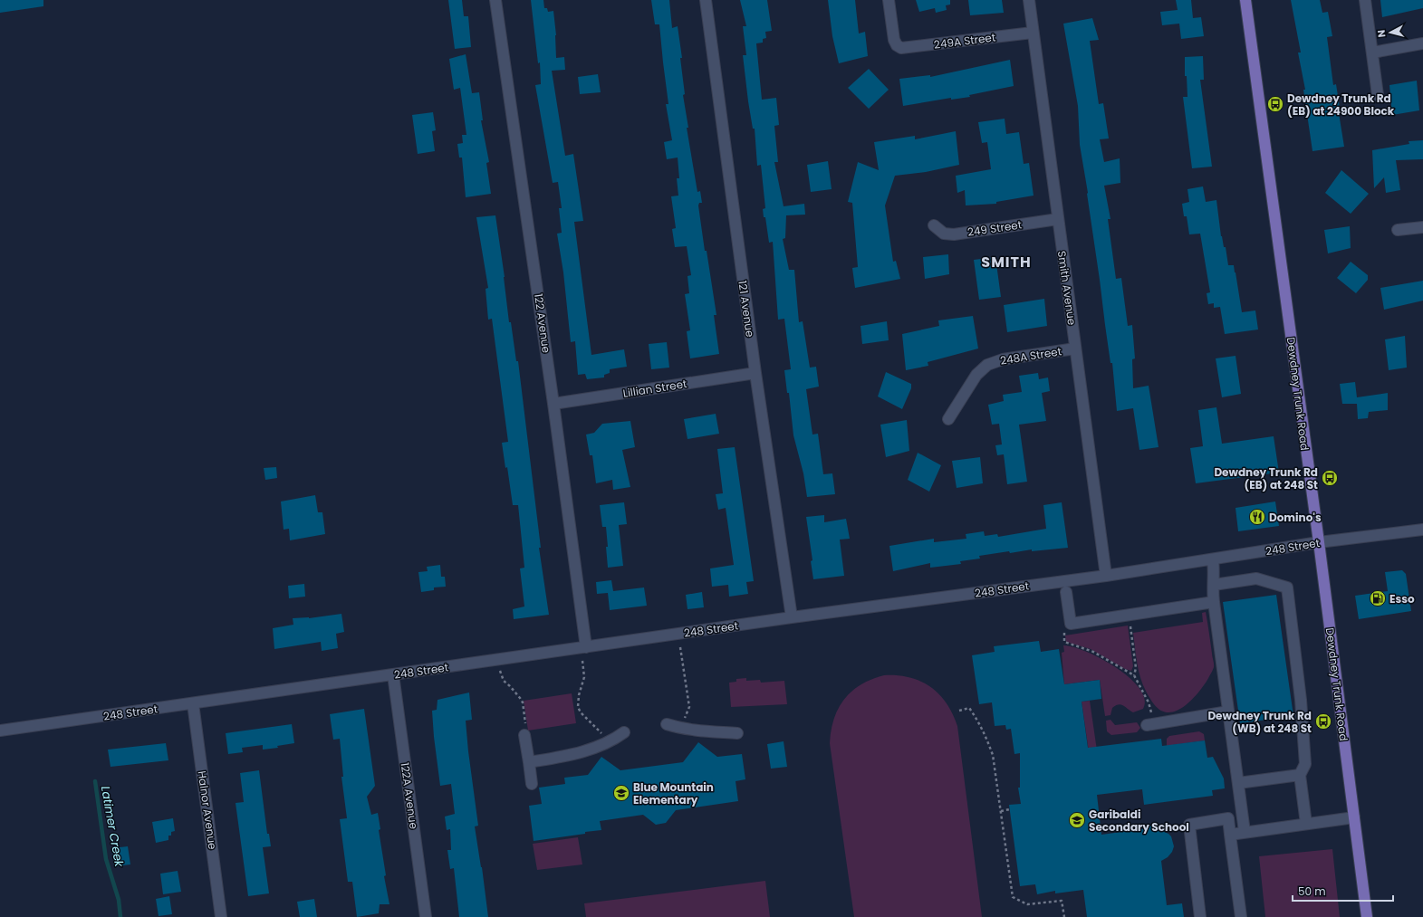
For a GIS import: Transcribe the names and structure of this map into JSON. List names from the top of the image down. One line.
{"streets":{"main road":["Dewdney Trunk Road"],"street":["249A Street","249 Street","Smith Avenue","121 Avenue","122 Avenue","248A Street","Lillian Street","248 Street","122A Avenue","Halnor Avenue"]},"crossings":[["249A Street","Smith Avenue"],["249 Street","Smith Avenue"],["Smith Avenue","248A Street"],["Smith Avenue","248 Street"],["121 Avenue","Lillian Street"],["121 Avenue","248 Street"],["122 Avenue","Lillian Street"],["122 Avenue","248 Street"],["Dewdney Trunk Road","248 Street"],["248 Street","122A Avenue"],["248 Street","Halnor Avenue"]],"districts":["SMITH"],"water":["Latimer Creek"],"places":{"bus stop":["Dewdney Trunk Rd (EB) at 24900 Block","Dewdney Trunk Rd (EB) at 248 St","Dewdney Trunk Rd (WB) at 248 St"],"restaurant":["Domino's"],"fuel station":["Esso"],"school or university":["Blue Mountain Elementary","Garibaldi Secondary School"]},"scale_bar":"50 m","north":"left"}
